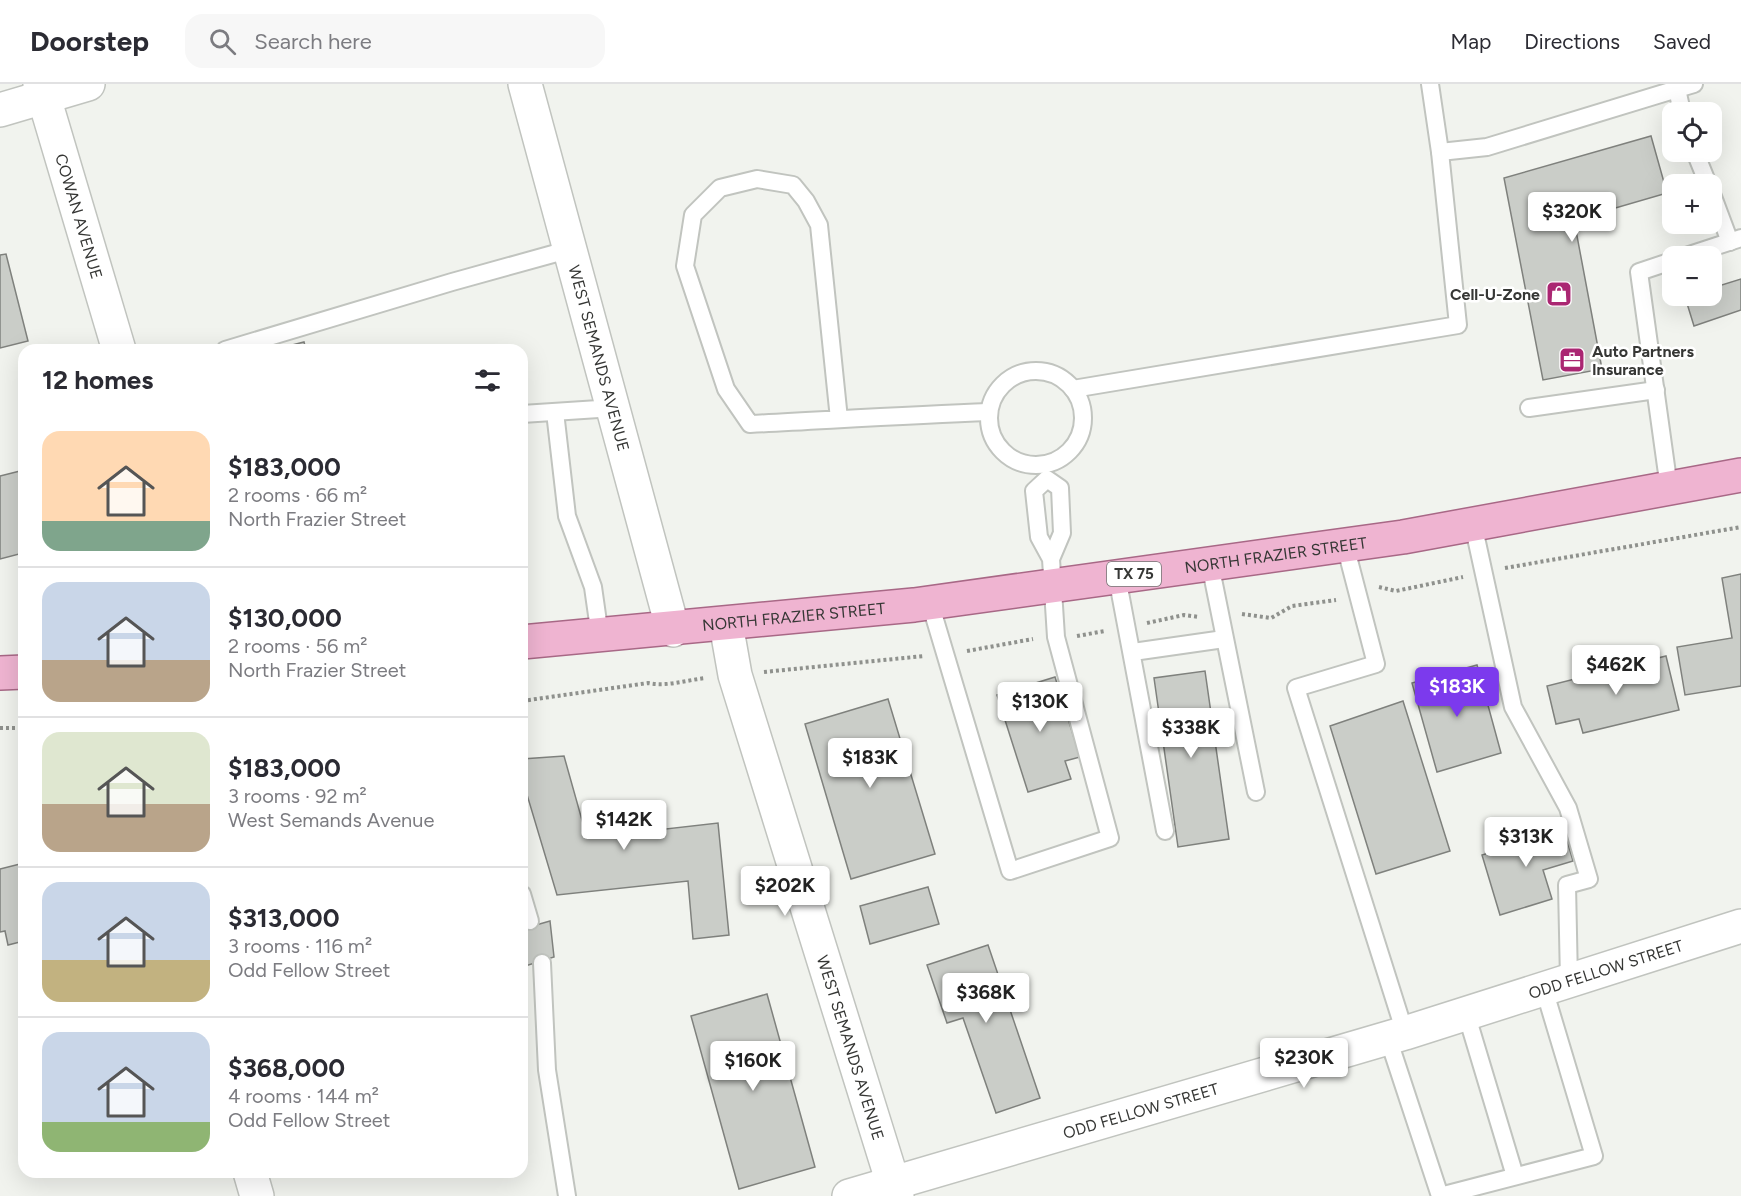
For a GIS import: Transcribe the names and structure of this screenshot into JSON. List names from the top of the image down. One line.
{"streets":{"main road":["NORTH FRAZIER STREET","TX 75"],"street":["COWAN AVENUE","WEST SEMANDS AVENUE","ODD FELLOW STREET"]},"crossings":[["WEST SEMANDS AVENUE","NORTH FRAZIER STREET"],["WEST SEMANDS AVENUE","ODD FELLOW STREET"]],"places":{"shop":["Cell-U-Zone"],"office":["Auto Partners Insurance"]},"page":{"header":"Doorstep","search":"Search here","nav":["Map","Directions","Saved"],"map_buttons":["+","−"],"price":["$320K","$462K","$183K","$130K","$338K","$183K","$142K","$313K","$202K","$368K","$230K","$160K"],"heading":"12 homes","list":[{"name":"$183,000","note":"2 rooms · 66 m² · North Frazier Street"},{"name":"$130,000","note":"2 rooms · 56 m² · North Frazier Street"},{"name":"$183,000","note":"3 rooms · 92 m² · West Semands Avenue"},{"name":"$313,000","note":"3 rooms · 116 m² · Odd Fellow Street"},{"name":"$368,000","note":"4 rooms · 144 m² · Odd Fellow Street"}]}}
